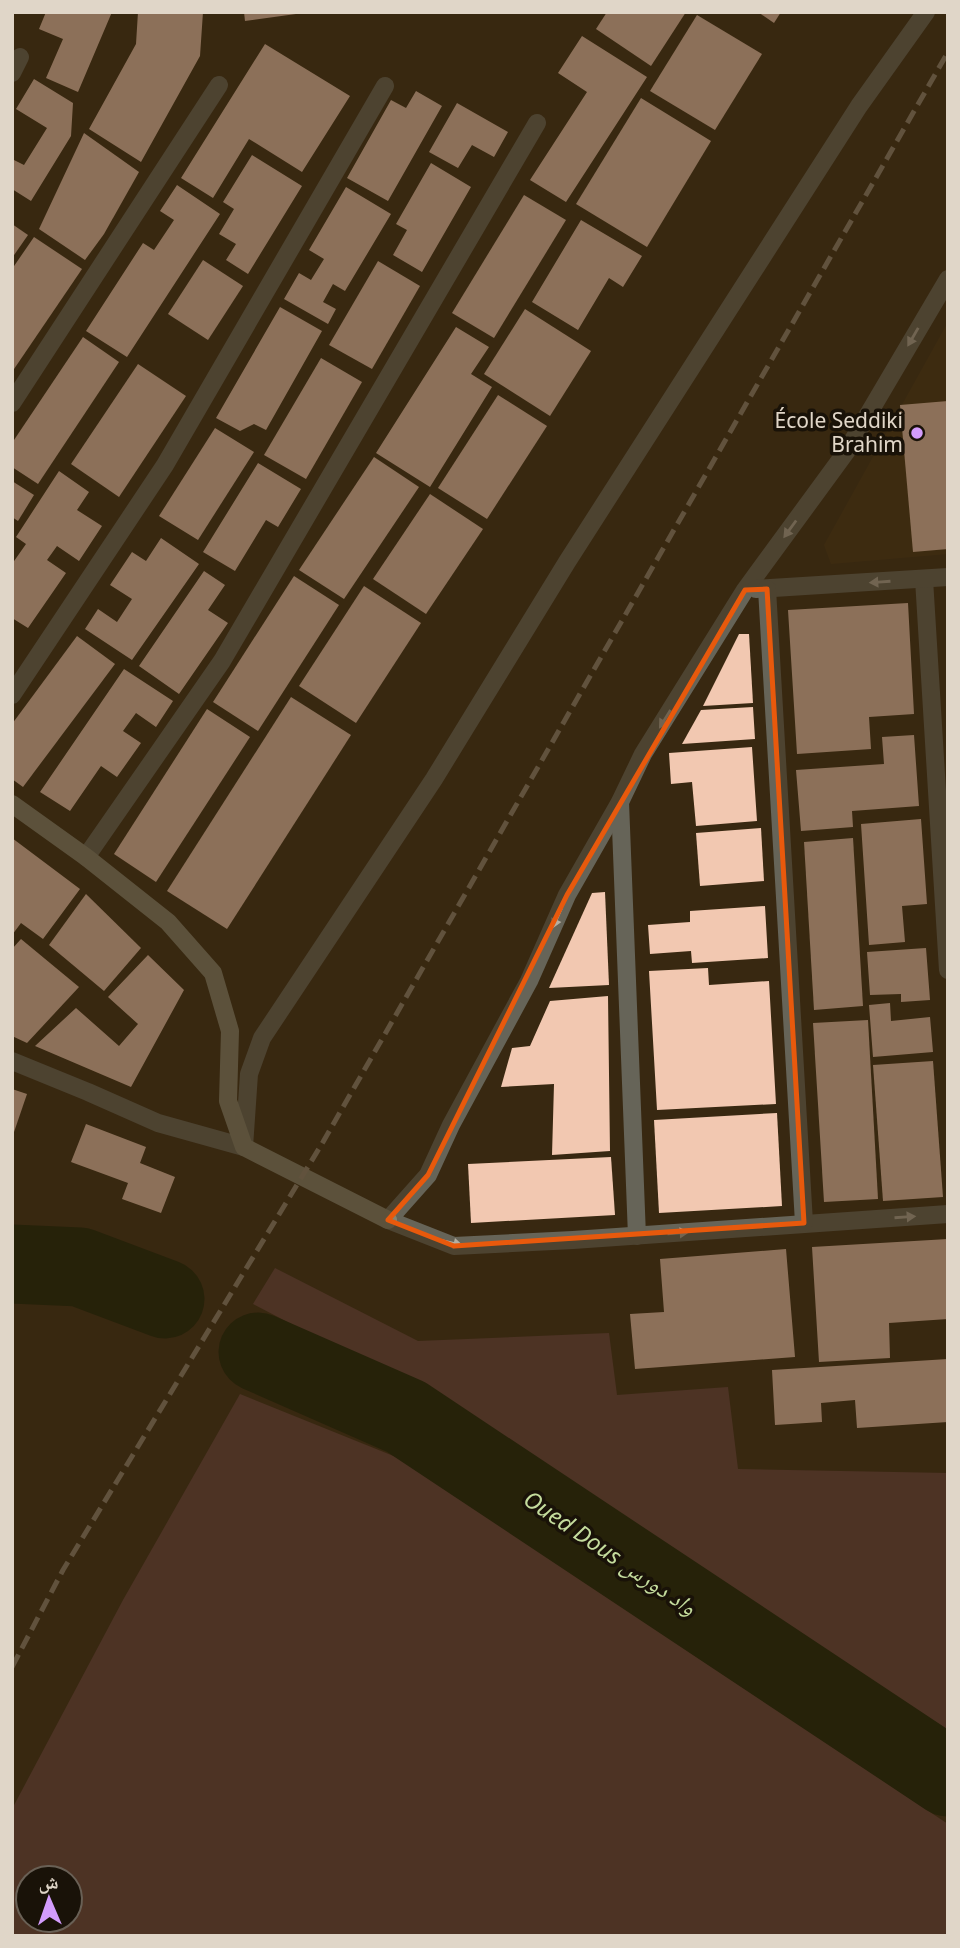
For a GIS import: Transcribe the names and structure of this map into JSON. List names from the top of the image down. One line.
{"water":["Oued Dous واد دورس"],"places":["École Seddiki Brahim"],"north":"top"}
